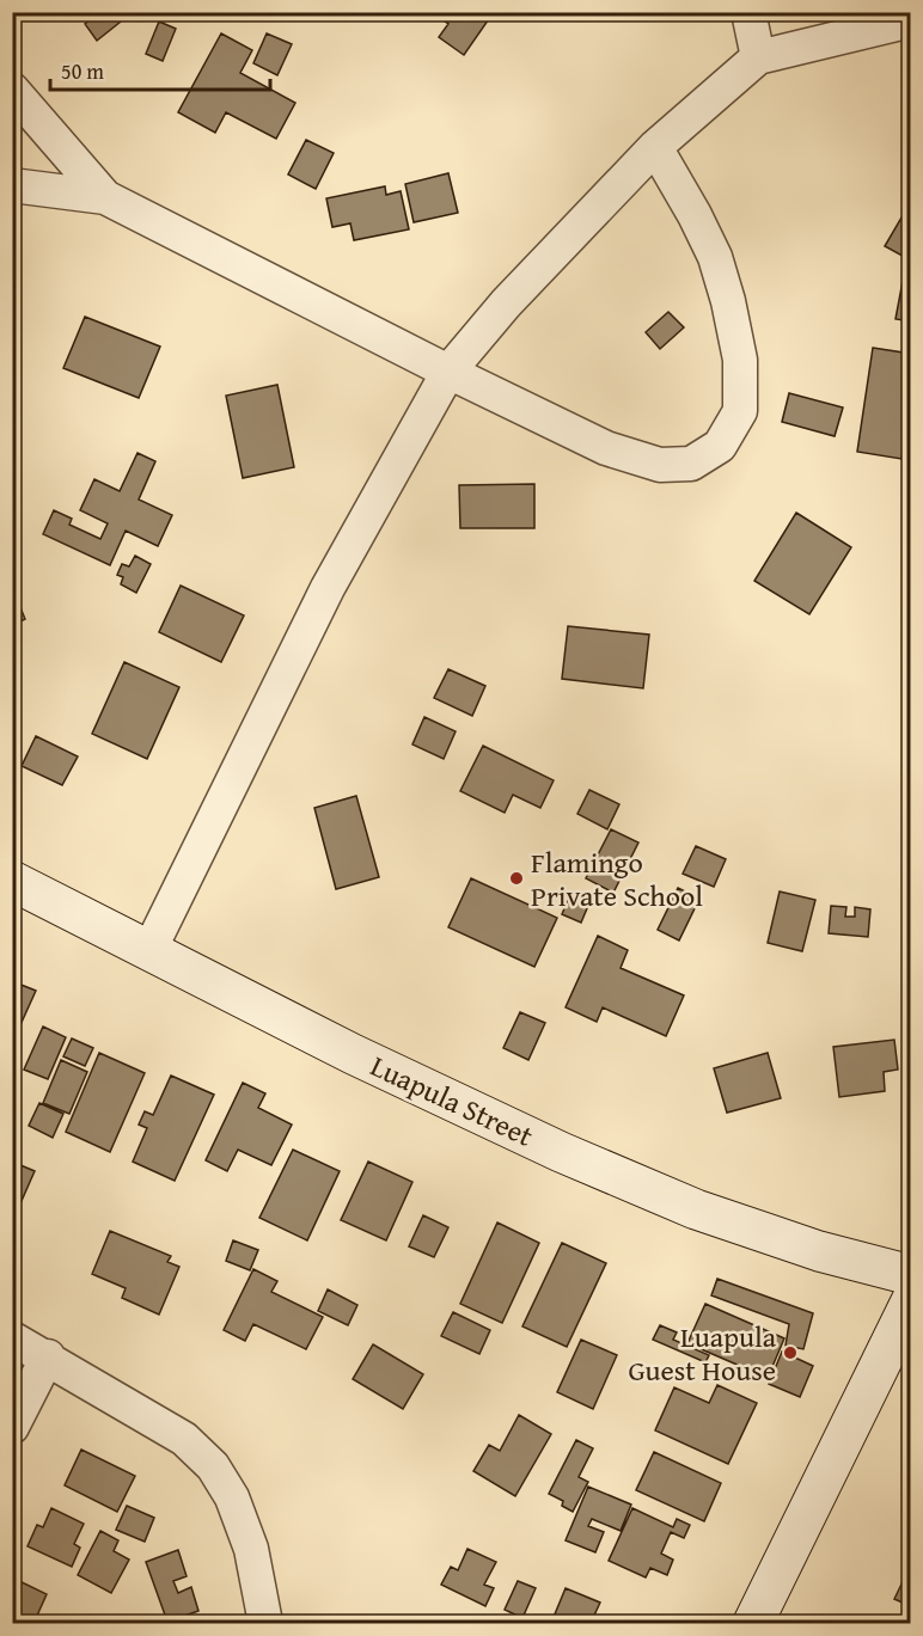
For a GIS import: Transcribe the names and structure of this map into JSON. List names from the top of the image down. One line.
{"streets":{"street":["Luapula Street"]},"places":["Flamingo Private School","Luapula Guest House"],"scale_bar":"50 m"}
